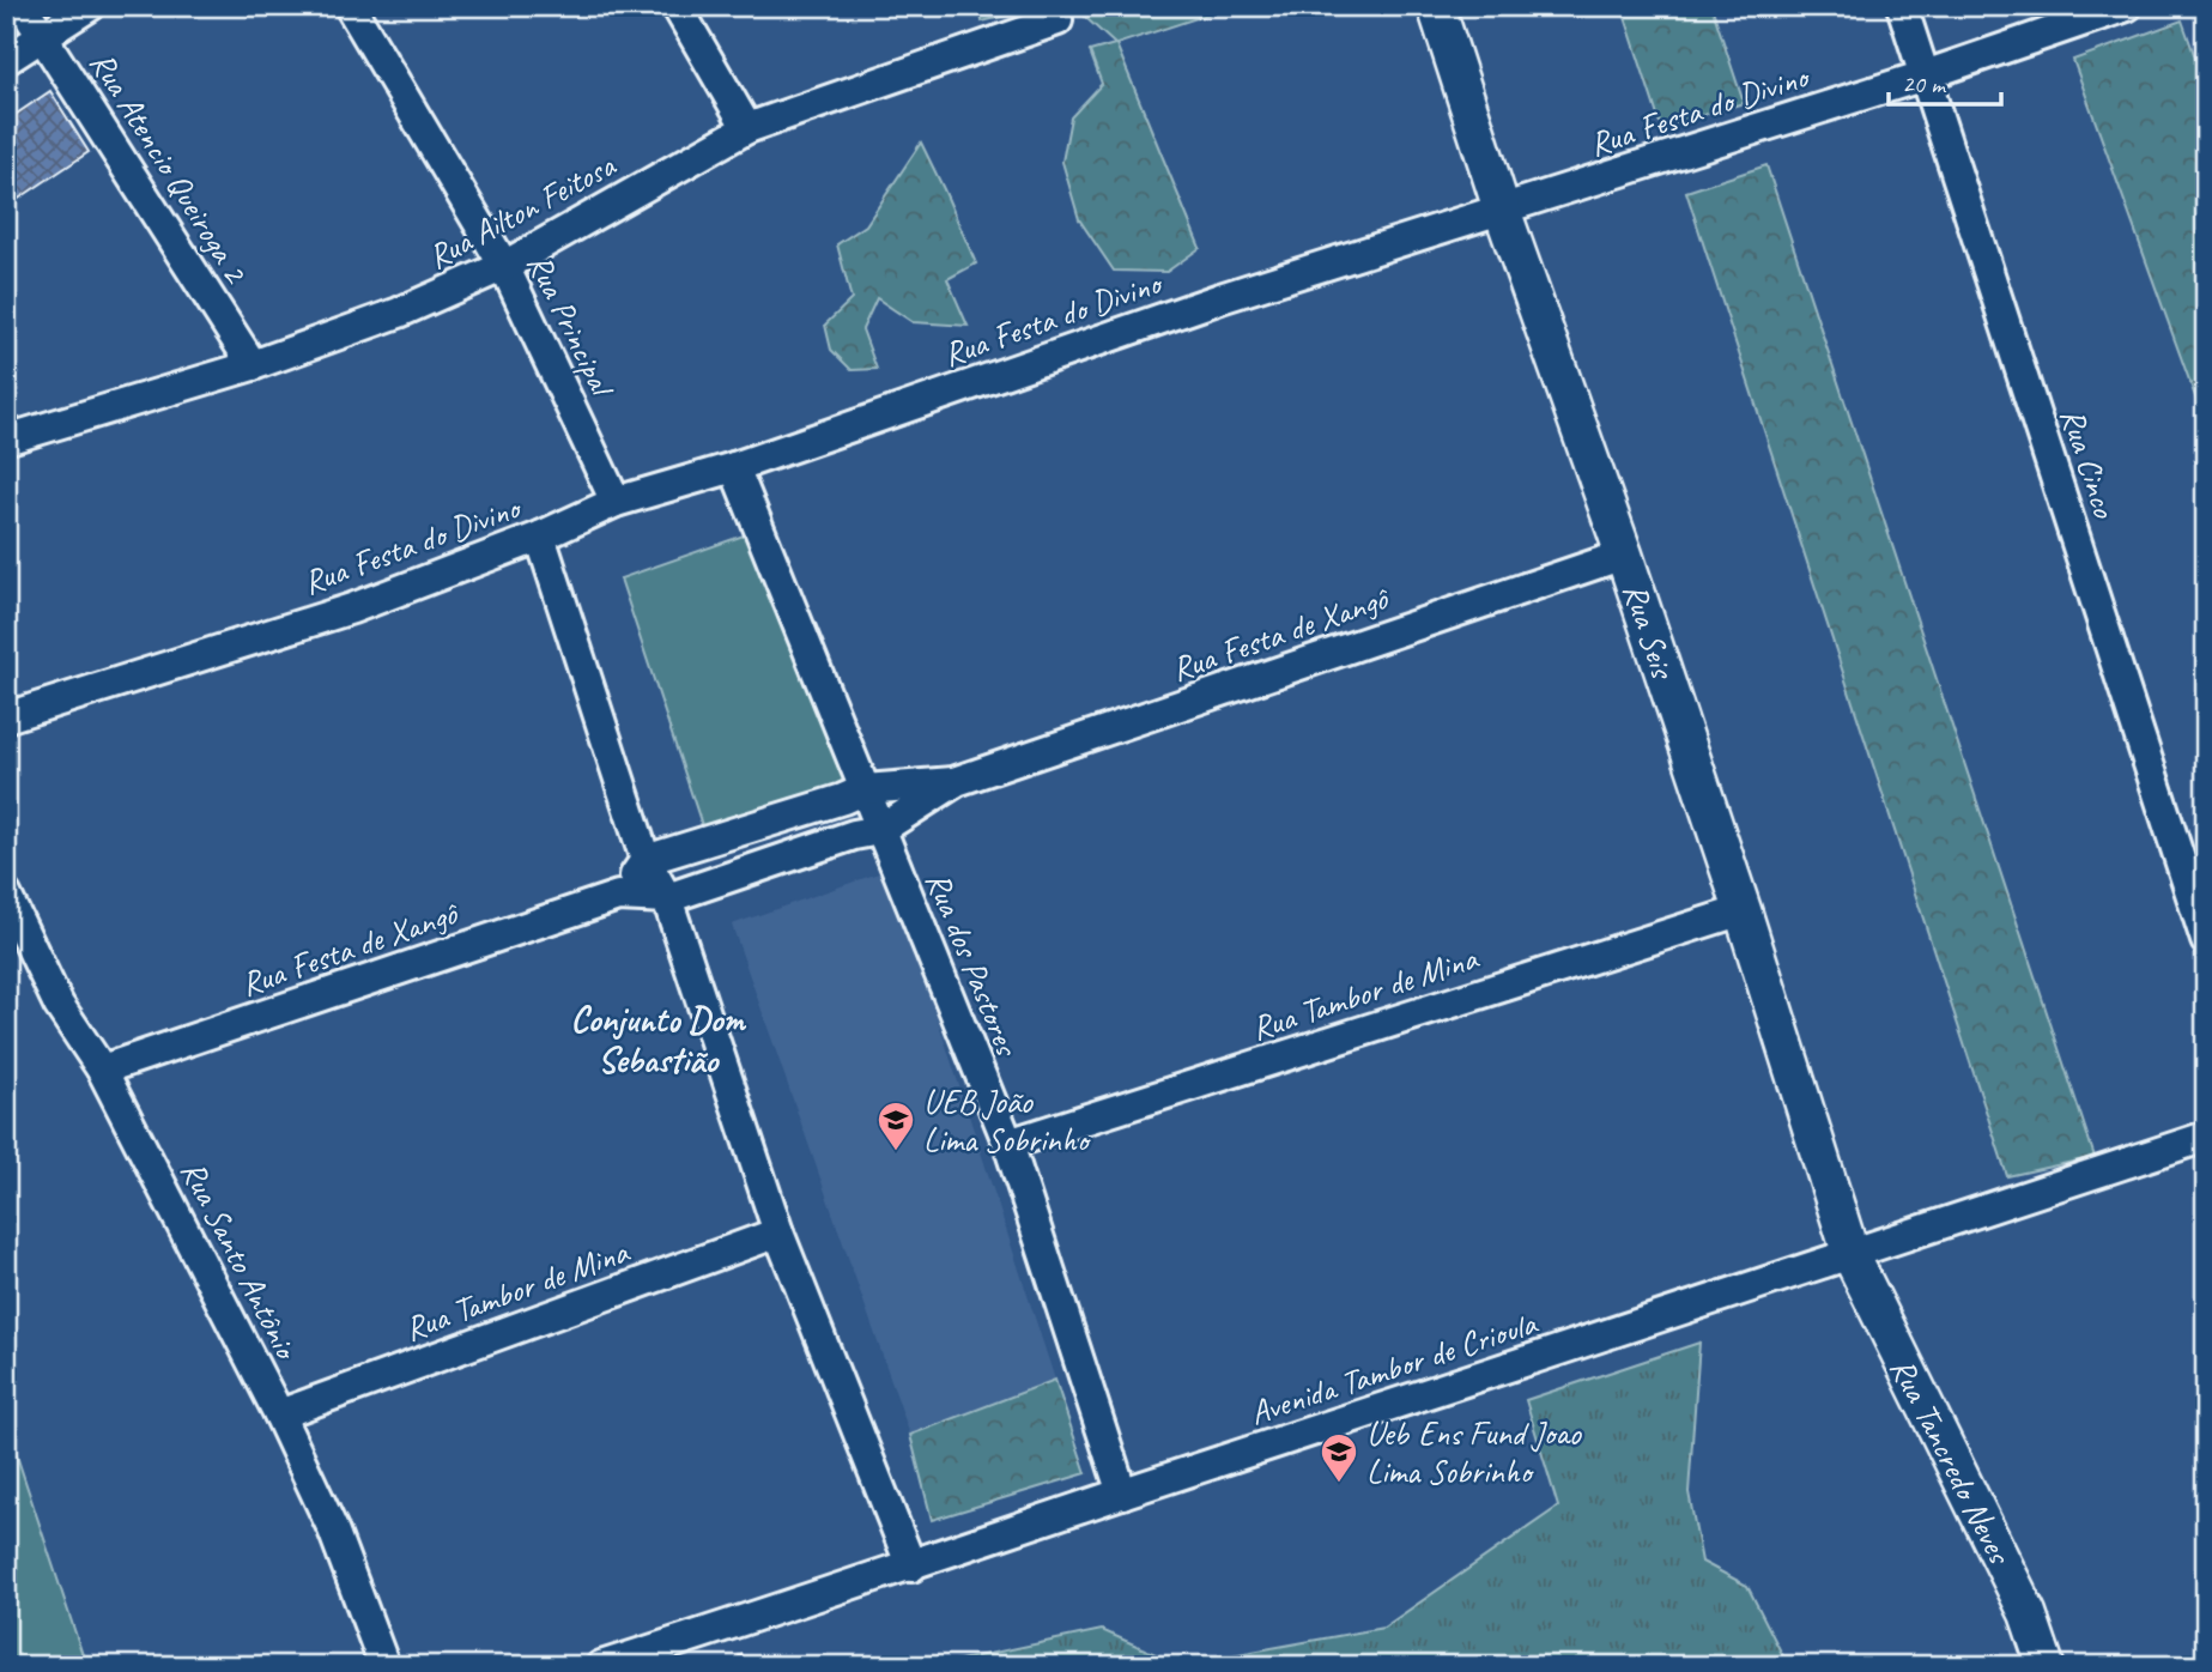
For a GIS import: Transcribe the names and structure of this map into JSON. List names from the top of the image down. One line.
{"streets":{"street":["Rua Festa do Divino","Rua Atencio Queiroga 2","Rua Ailton Feitosa","Rua Principal","Rua Cinco","Rua Seis","Rua Festa de Xangô","Rua dos Pastores","Rua Tambor de Mina","Rua Santo Antônio","Avenida Tambor de Crioula","Rua Tancredo Neves"]},"crossings":[["Rua Festa do Divino","Rua Principal"],["Rua Festa do Divino","Rua Cinco"],["Rua Festa do Divino","Rua Seis"],["Rua Festa do Divino","Rua dos Pastores"],["Rua Atencio Queiroga 2","Rua Ailton Feitosa"],["Rua Ailton Feitosa","Rua Principal"],["Rua Seis","Rua Festa de Xangô"],["Rua Seis","Rua Tambor de Mina"],["Rua Seis","Avenida Tambor de Crioula"],["Rua Seis","Rua Tancredo Neves"],["Rua Festa de Xangô","Rua dos Pastores"],["Rua Festa de Xangô","Rua Santo Antônio"],["Rua dos Pastores","Rua Tambor de Mina"],["Rua dos Pastores","Avenida Tambor de Crioula"],["Rua Tambor de Mina","Rua Santo Antônio"],["Avenida Tambor de Crioula","Rua Tancredo Neves"]],"districts":["Conjunto Dom Sebastião"],"places":{"school or university":["UEB João Lima Sobrinho","Ueb Ens Fund Joao Lima Sobrinho"]},"scale_bar":"20 m"}
